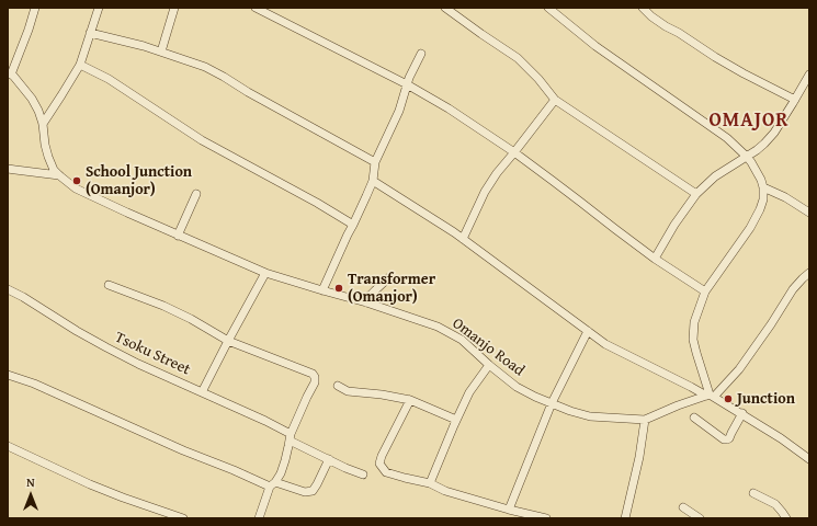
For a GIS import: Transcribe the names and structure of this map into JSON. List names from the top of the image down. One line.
{"streets":{"street":["Omanjo Road","Tsoku Street"]},"districts":["OMAJOR"],"places":["School Junction (Omanjor)","Transformer (Omanjor)","Junction"],"north":"top"}
